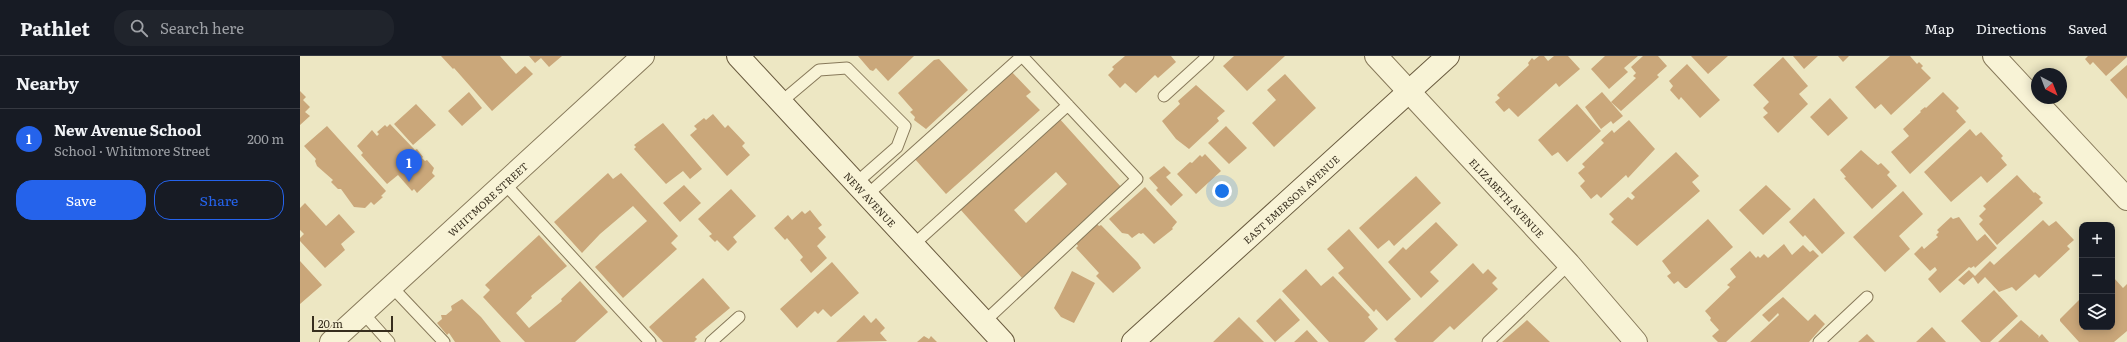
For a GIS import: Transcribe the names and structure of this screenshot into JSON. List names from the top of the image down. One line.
{"streets":{"street":["ELIZABETH AVENUE","WHITMORE STREET","NEW AVENUE","EAST EMERSON AVENUE"]},"crossings":[["ELIZABETH AVENUE","EAST EMERSON AVENUE"]],"scale_bar":"20 m","north":"bottom right","page":{"header":"Pathlet","search":"Search here","nav":["Map","Directions","Saved"],"heading":"Nearby","list":[{"mark":"1","name":"New Avenue School","note":"School · Whitmore Street","value":"200 m"}],"pins":"1","buttons":["Save","Share"],"map_buttons":["+","−"],"scale":"20 m"}}
